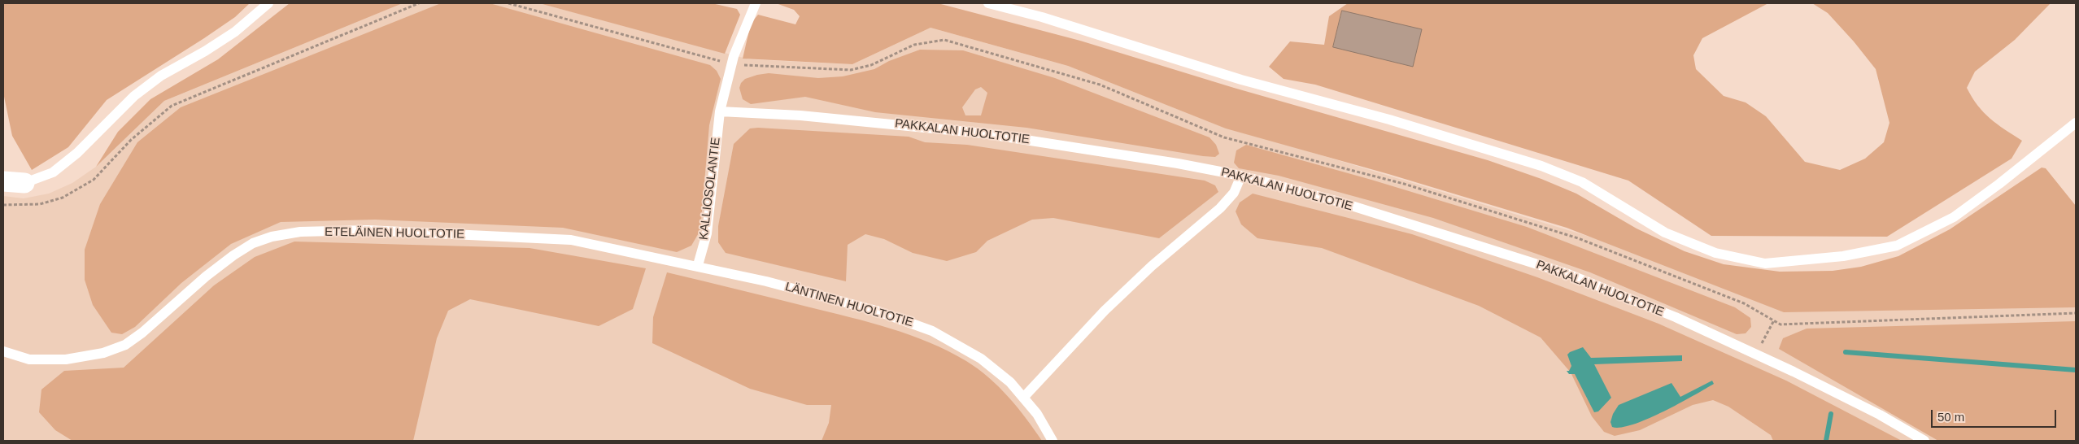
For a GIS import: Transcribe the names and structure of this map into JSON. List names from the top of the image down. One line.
{"streets":{"lane":["PAKKALAN HUOLTOTIE","KALLIOSOLANTIE","ETELÄINEN HUOLTOTIE","LÄNTINEN HUOLTOTIE"]},"crossings":[["PAKKALAN HUOLTOTIE","KALLIOSOLANTIE"],["KALLIOSOLANTIE","ETELÄINEN HUOLTOTIE"],["KALLIOSOLANTIE","LÄNTINEN HUOLTOTIE"],["ETELÄINEN HUOLTOTIE","LÄNTINEN HUOLTOTIE"]],"scale_bar":"50 m"}
